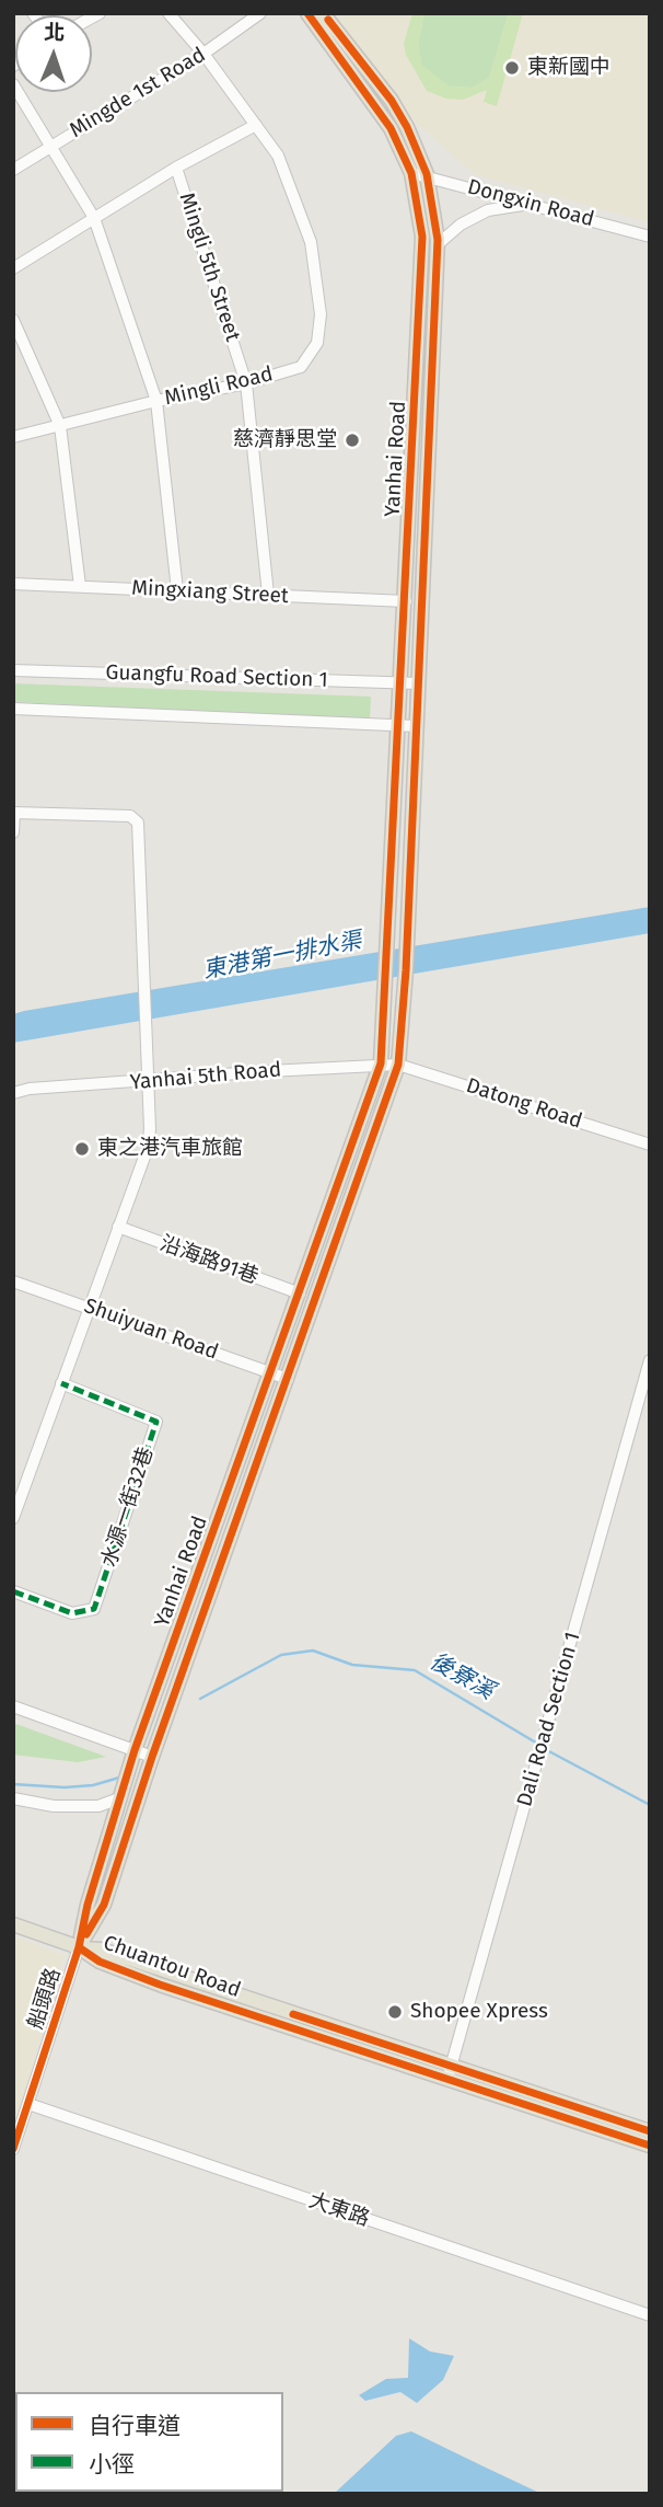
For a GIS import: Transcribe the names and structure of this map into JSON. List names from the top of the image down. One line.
{"streets":{"main road":["Yanhai Road","Chuantou Road"],"street":["Mingde 1st Road","Dongxin Road","Mingli 5th Street","Mingli Road","Mingxiang Street","Guangfu Road Section 1","Yanhai 5th Road","Datong Road","沿海路91巷","Shuiyuan Road","水源一街32巷","Dali Road Section 1","船頭路","大東路"]},"crossings":[["Mingde 1st Road","Mingli Road"],["Dongxin Road","Yanhai Road"],["Mingli 5th Street","Mingli Road"],["Mingli 5th Street","Mingxiang Street"],["Yanhai Road","Mingxiang Street"],["Yanhai Road","Guangfu Road Section 1"],["Yanhai Road","Yanhai 5th Road"],["Yanhai Road","Datong Road"],["Yanhai Road","沿海路91巷"],["Yanhai Road","Shuiyuan Road"],["Yanhai Road","Chuantou Road"],["Yanhai Road","船頭路"],["Yanhai 5th Road","Datong Road"],["Dali Road Section 1","Chuantou Road"],["Chuantou Road","船頭路"],["船頭路","大東路"]],"water":["東港第一排水渠","後寮溪"],"places":["東新國中","慈濟靜思堂","東之港汽車旅館","Shopee Xpress"],"legend":["自行車道","小徑"],"north":"top"}
